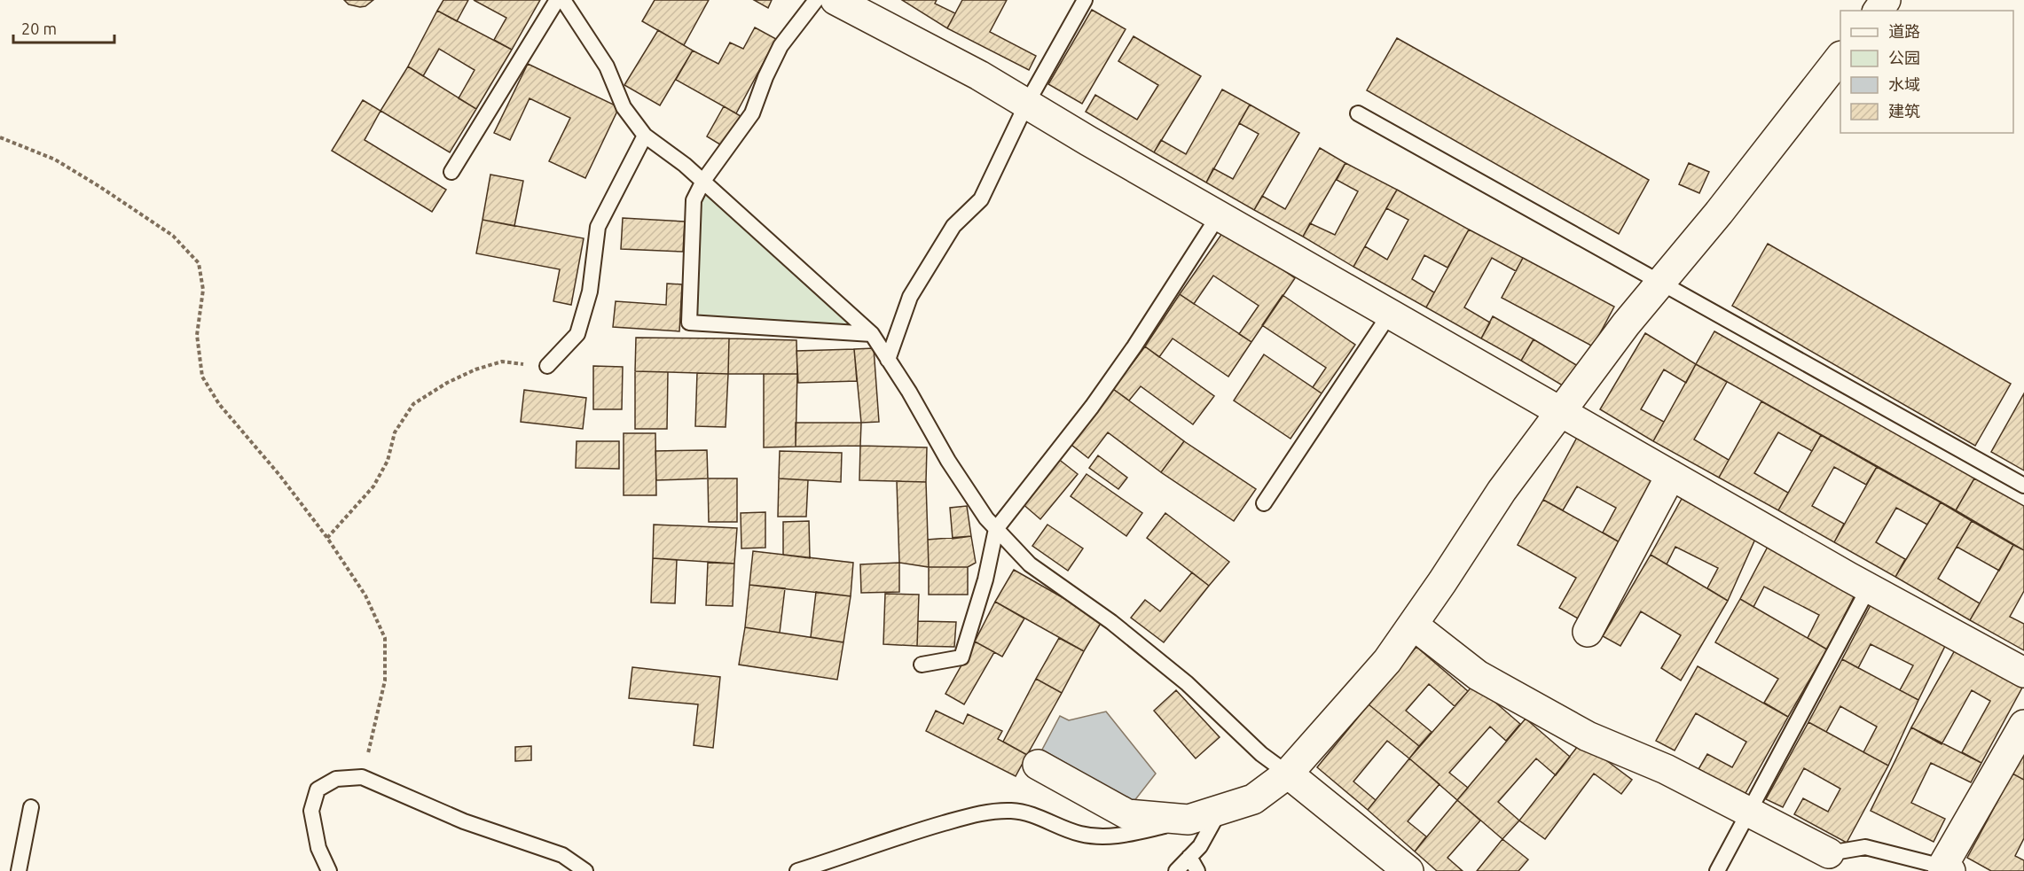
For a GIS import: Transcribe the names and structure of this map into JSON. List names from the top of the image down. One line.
{"legend":["道路","公园","水域","建筑"],"scale_bar":"20 m"}
